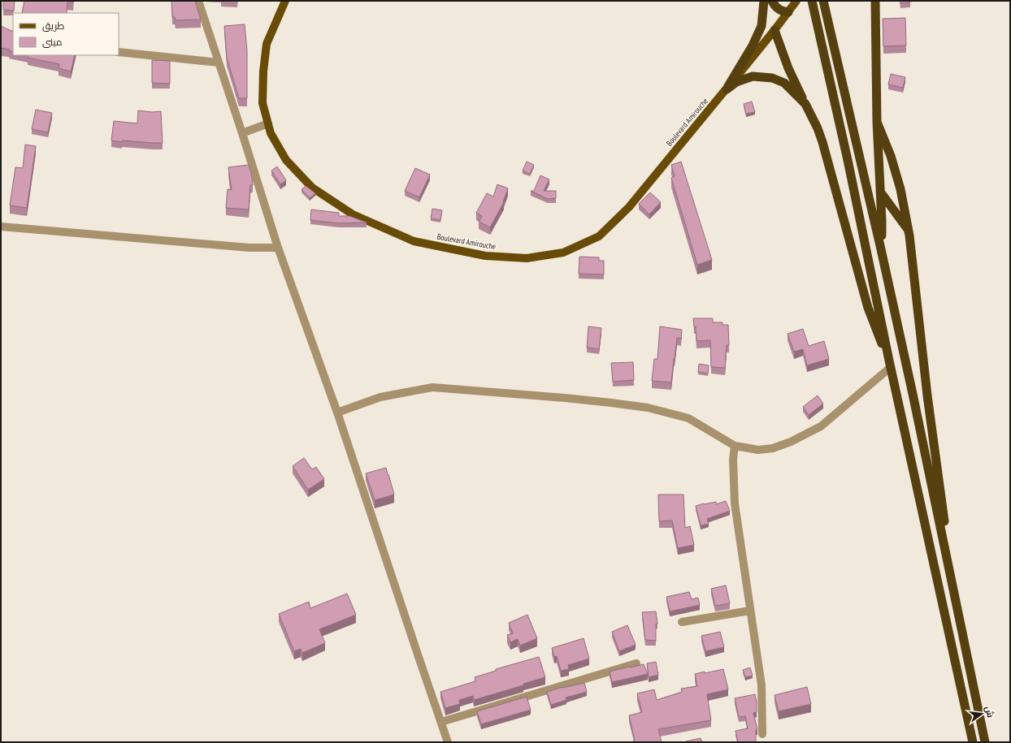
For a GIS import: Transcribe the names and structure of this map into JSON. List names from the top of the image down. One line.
{"streets":{"main road":["Boulevard Amirouche"]},"legend":["طريق","مبنى"],"north":"right"}
